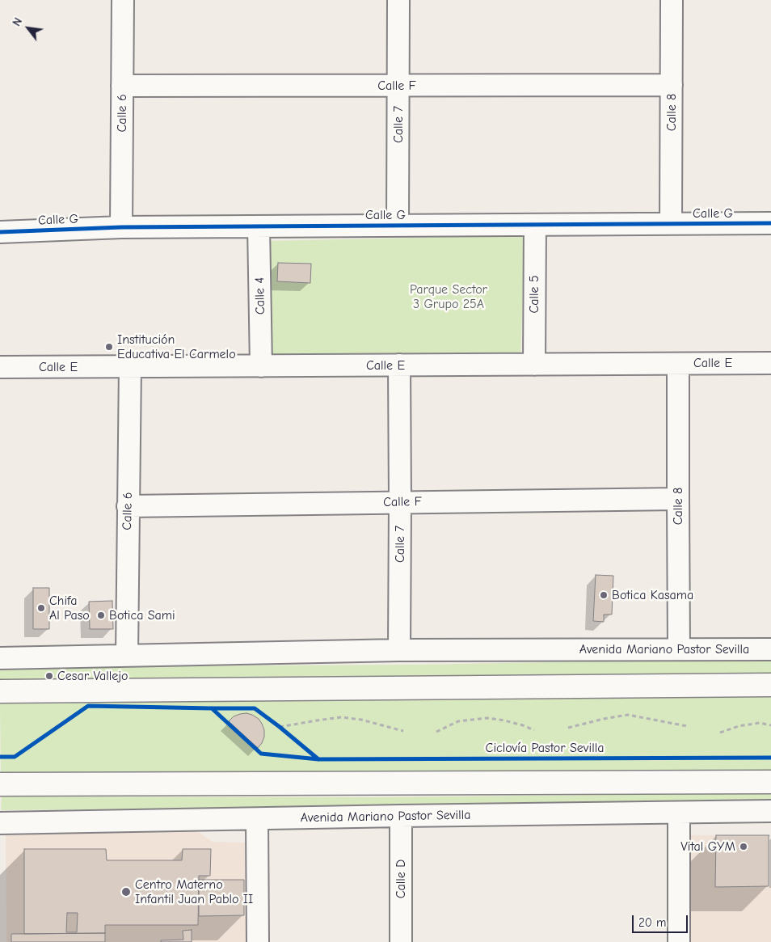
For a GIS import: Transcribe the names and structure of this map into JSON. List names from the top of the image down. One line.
{"streets":{"street":["Calle F","Calle 8","Calle 6","Calle 7","Calle G","Calle 5","Calle 4","Calle E","Avenida Mariano Pastor Sevilla","Calle D"],"cycle path":["Ciclovía Pastor Sevilla"]},"crossings":[["Calle F","Calle 8"],["Calle F","Calle 6"],["Calle F","Calle 7"],["Calle 8","Calle G"],["Calle 8","Calle E"],["Calle 8","Avenida Mariano Pastor Sevilla"],["Calle 6","Calle G"],["Calle 6","Calle E"],["Calle 6","Avenida Mariano Pastor Sevilla"],["Calle 7","Calle G"],["Calle 7","Calle E"],["Calle 7","Avenida Mariano Pastor Sevilla"],["Calle G","Calle 5"],["Calle G","Calle 4"],["Calle 5","Calle E"],["Calle 4","Calle E"],["Avenida Mariano Pastor Sevilla","Calle D"]],"parks":["Parque Sector 3 Grupo 25A"],"places":["Institución Educativa El Carmelo","Botica Kasama","Chifa Al Paso","Botica Sami","Cesar Vallejo","Vital GYM","Centro Materno Infantil Juan Pablo II"],"scale_bar":"20 m","north":"top left"}
